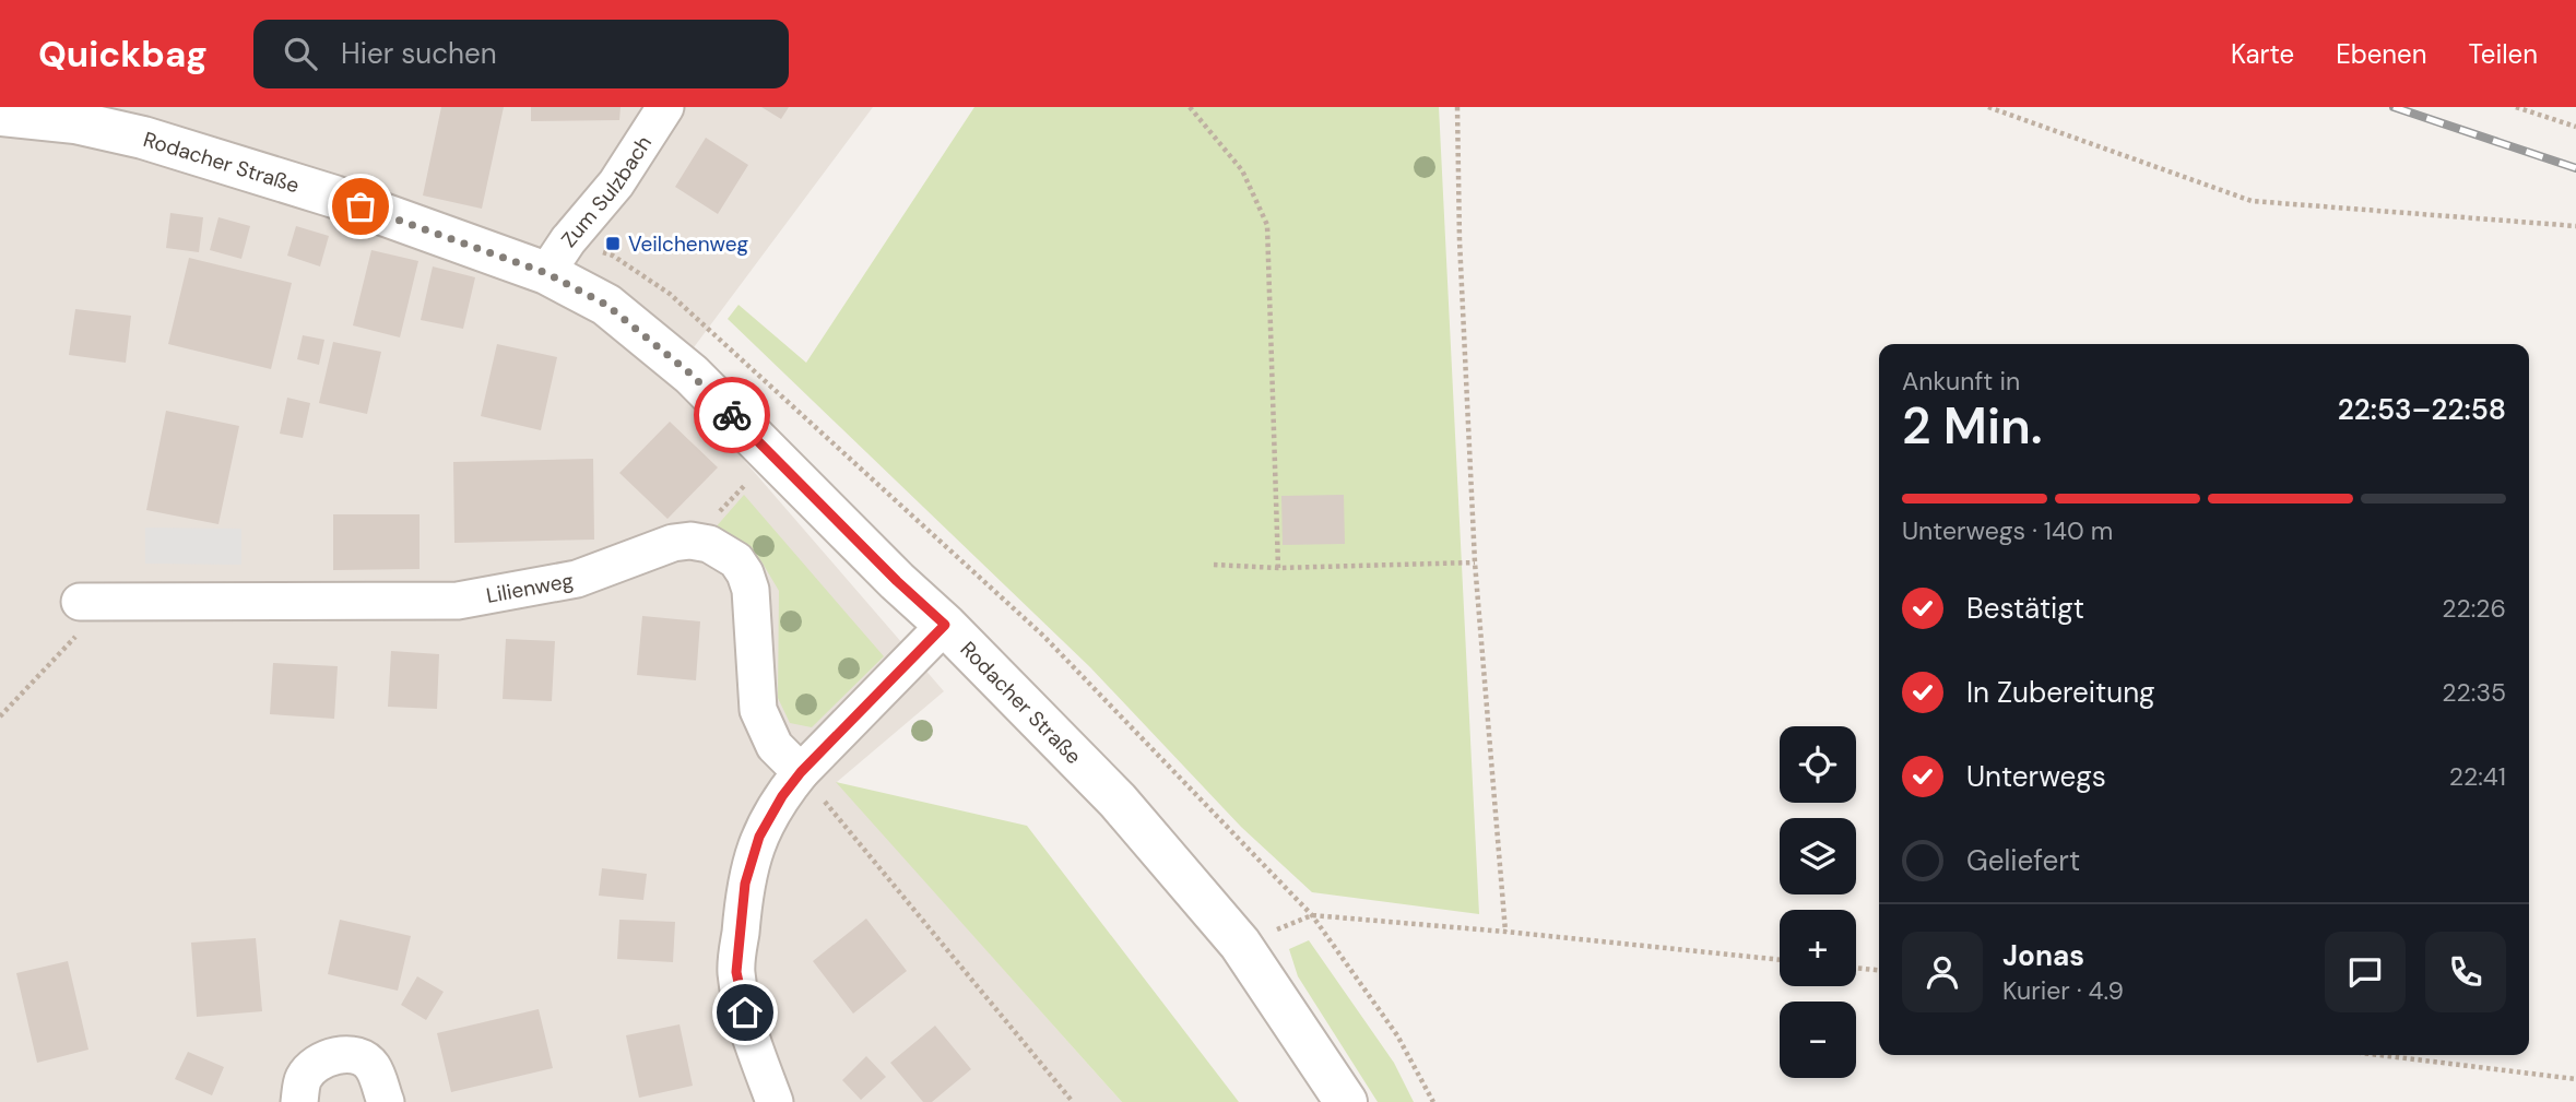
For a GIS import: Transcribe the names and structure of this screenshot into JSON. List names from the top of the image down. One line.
{"streets":{"street":["Rodacher Straße","Zum Sulzbach","Lilienweg"]},"crossings":[["Rodacher Straße","Zum Sulzbach"]],"places":{"transit":["Veilchenweg"]},"page":{"header":"Quickbag","search":"Hier suchen","nav":["Karte","Ebenen","Teilen"],"heading":["2 Min.","Ankunft in","22:53–22:58"],"panel":["Jonas","Kurier · 4.9"],"bar":"Unterwegs · 140 m","list":[["Bestätigt","22:26"],["In Zubereitung","22:35"],["Unterwegs","22:41"],"Geliefert"],"map_buttons":["+","−"]}}
